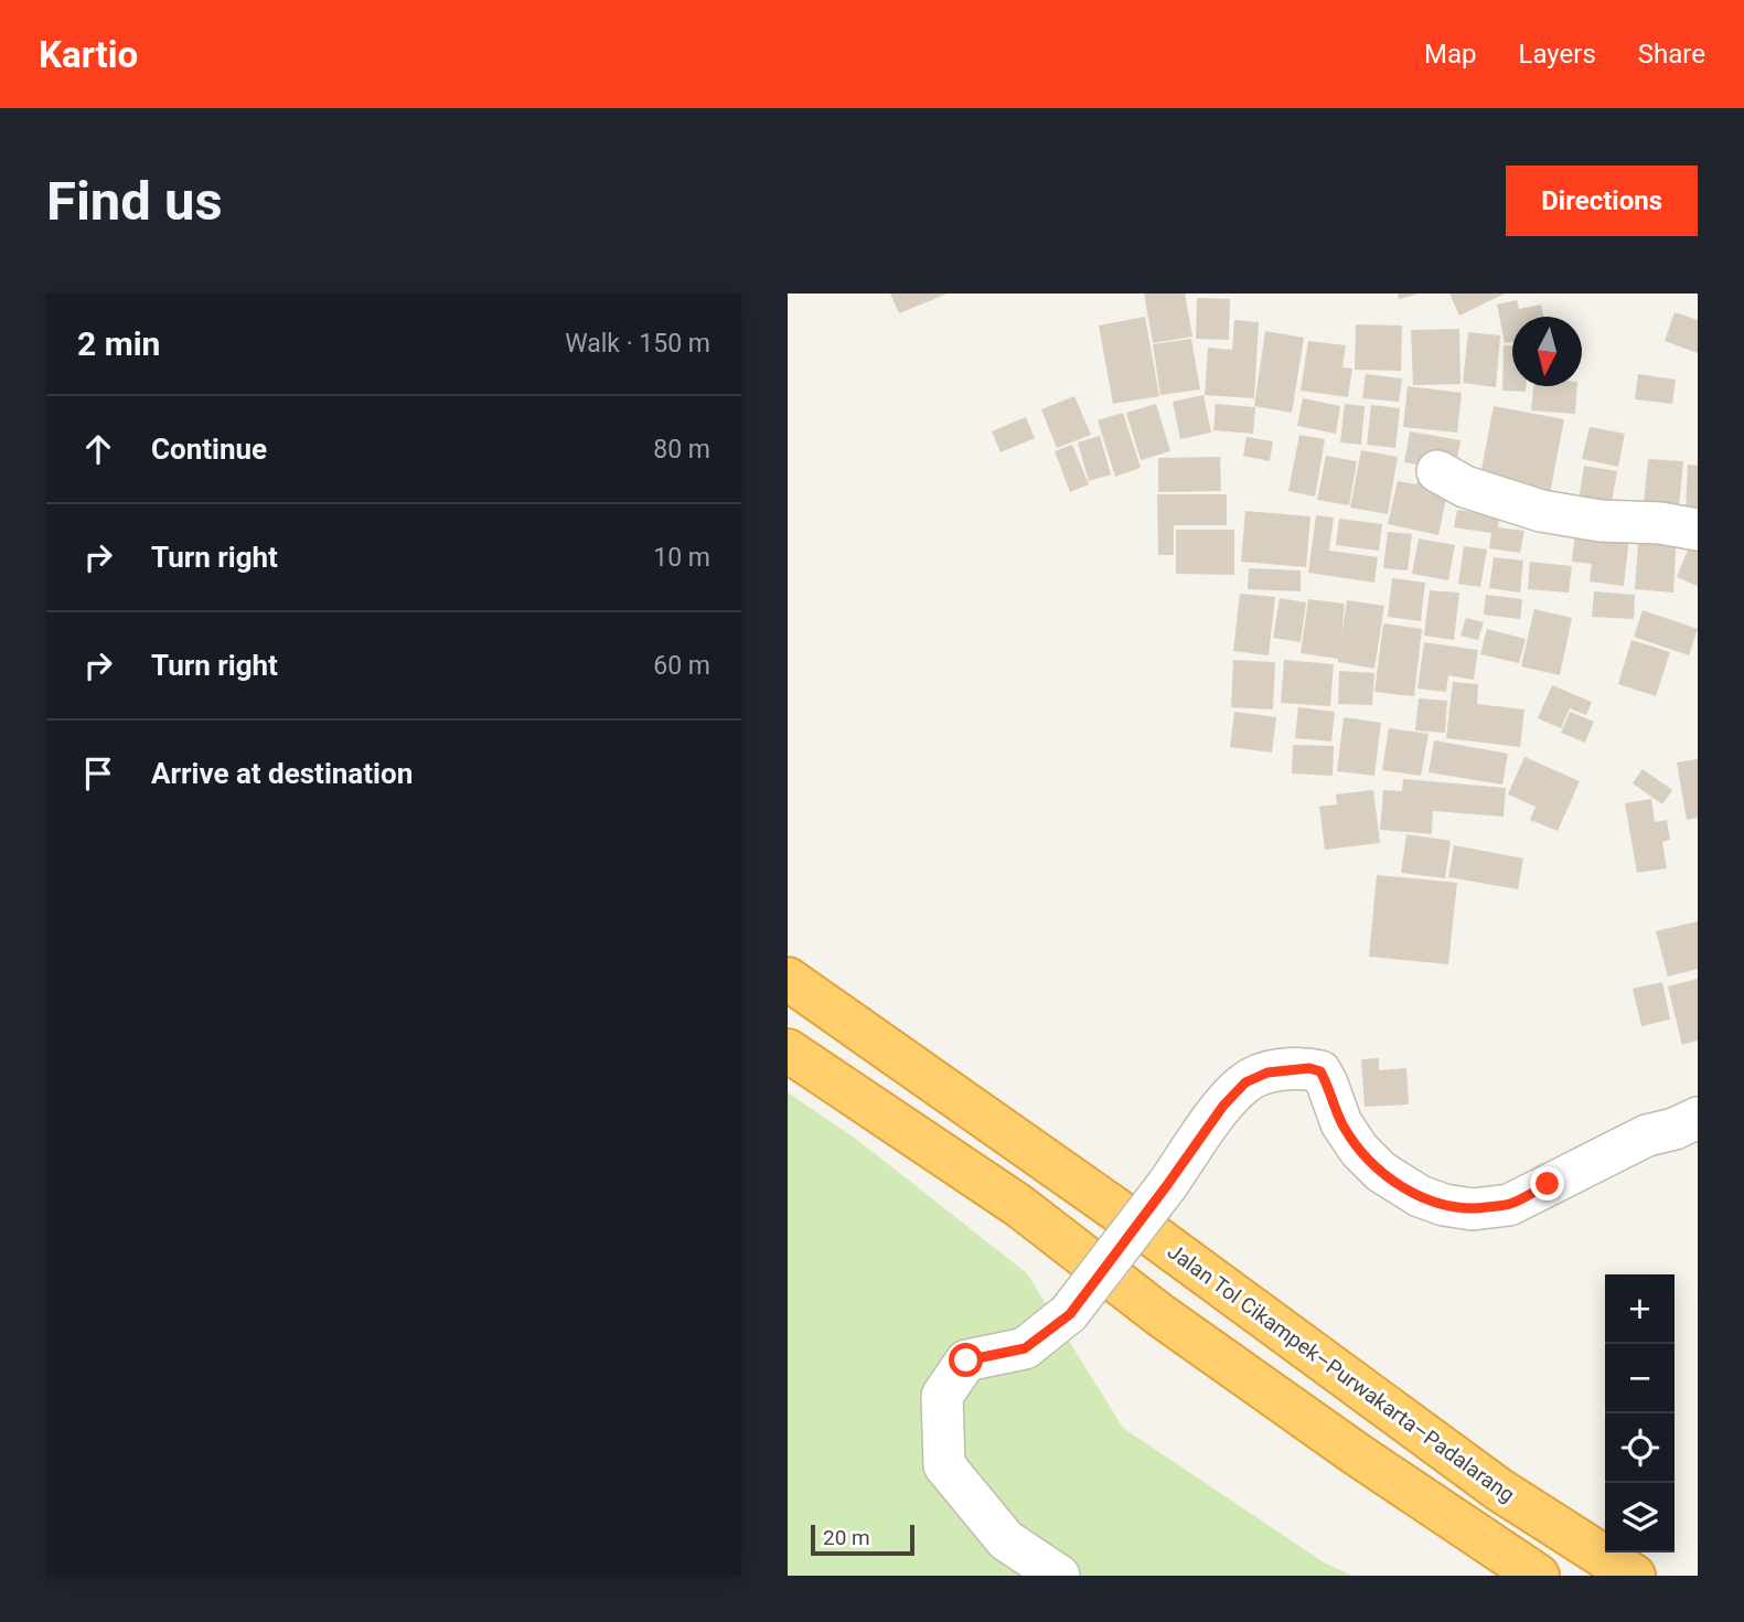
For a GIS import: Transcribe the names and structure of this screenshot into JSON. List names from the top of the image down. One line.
{"streets":{"highway":["Jalan Tol Cikampek–Purwakarta–Padalarang"]},"scale_bar":"20 m","north":"bottom","page":{"header":"Kartio","nav":["Map","Layers","Share"],"buttons":"Directions","title":"Find us","heading":["2 min","Walk · 150 m"],"list":[["Continue","80 m"],["Turn right","10 m"],["Turn right","60 m"],"Arrive at destination"],"map_buttons":["+","−"],"scale":"20 m"}}
